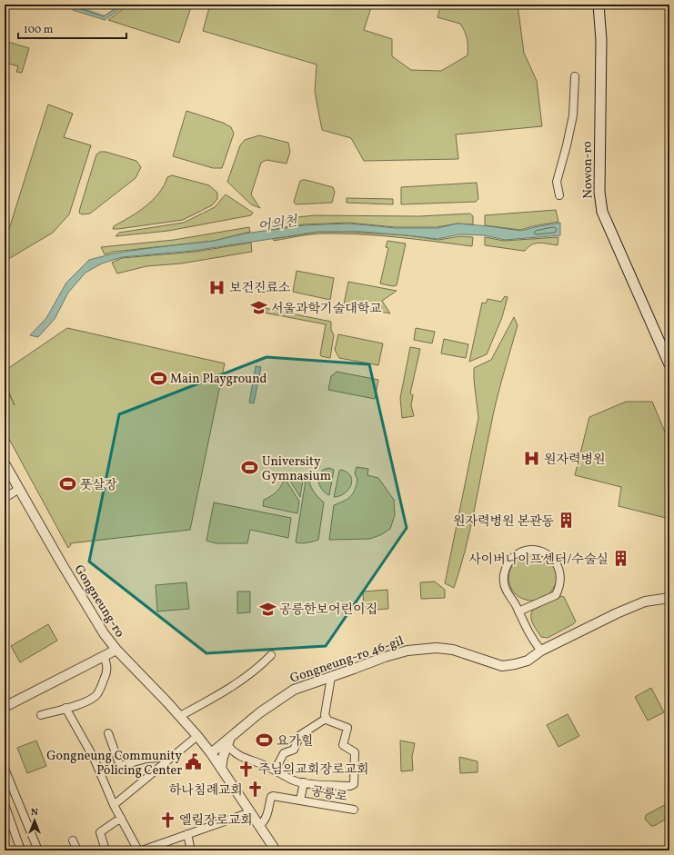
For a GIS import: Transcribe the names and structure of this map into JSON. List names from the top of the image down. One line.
{"streets":{"main road":["Nowon-ro"],"street":["Gongneung-ro","Gongneung-ro 46-gil","공릉로"]},"crossings":[["Gongneung-ro","Gongneung-ro 46-gil"],["Gongneung-ro","공릉로"]],"water":["어의천"],"places":{"hospital":["보건진료소","원자력병원"],"school or university":["서울과학기술대학교","공릉한보어린이집"],"sports":["Main Playground","University Gymnasium","풋살장","요가힐"],"building":["원자력병원 본관동","사이버나이프센터/수술실"],"public building":["Gongneung Community Policing Center"],"church":["주님의교회장로교회","하나침례교회","엘림장로교회"]},"scale_bar":"100 m","north":"top"}
